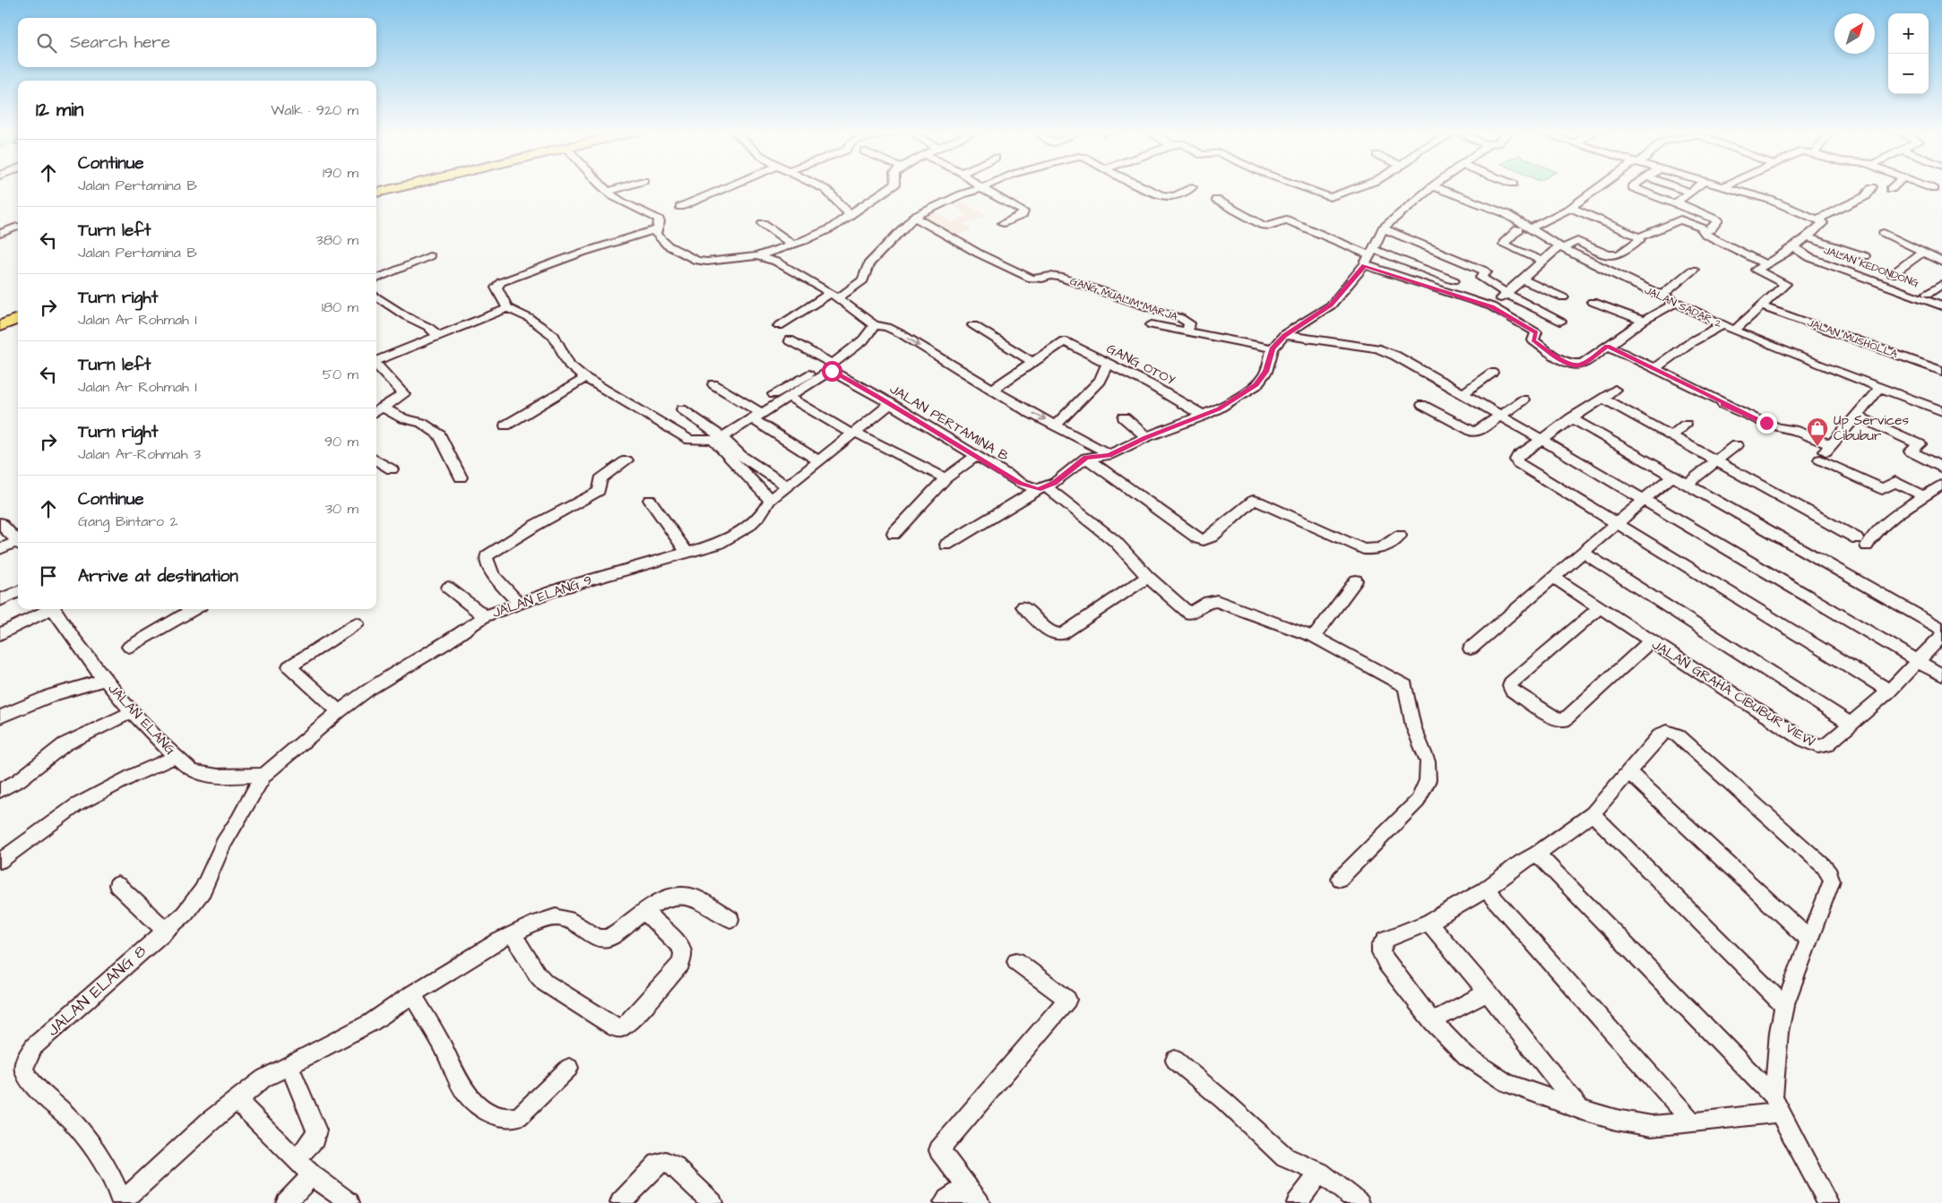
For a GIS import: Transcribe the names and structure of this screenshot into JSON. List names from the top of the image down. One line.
{"streets":{"street":["JALAN KEDONDONG","GANG MUALIM MARJA","JALAN SADAR 2","JALAN MUSHOLLA","GANG OTOY","JALAN PERTAMINA B","JALAN ELANG 9","JALAN GRAHA CIBUBUR VIEW","JALAN ELANG","JALAN ELANG 8"]},"crossings":[["JALAN PERTAMINA B","JALAN ELANG 9"],["JALAN ELANG 9","JALAN ELANG"],["JALAN ELANG 9","JALAN ELANG 8"],["JALAN ELANG","JALAN ELANG 8"]],"places":{"shop":["Up Services Cibubur"]},"north":"top right","page":{"map_buttons":["+","−"],"search":"Search here","heading":["12 min","Walk · 920 m"],"list":[["Continue","Jalan Pertamina B","190 m"],["Turn left","Jalan Pertamina B","380 m"],["Turn right","Jalan Ar Rohmah I","180 m"],["Turn left","Jalan Ar Rohmah I","50 m"],["Turn right","Jalan Ar-Rohmah 3","90 m"],["Continue","Gang Bintaro 2","30 m"],"Arrive at destination"]}}
